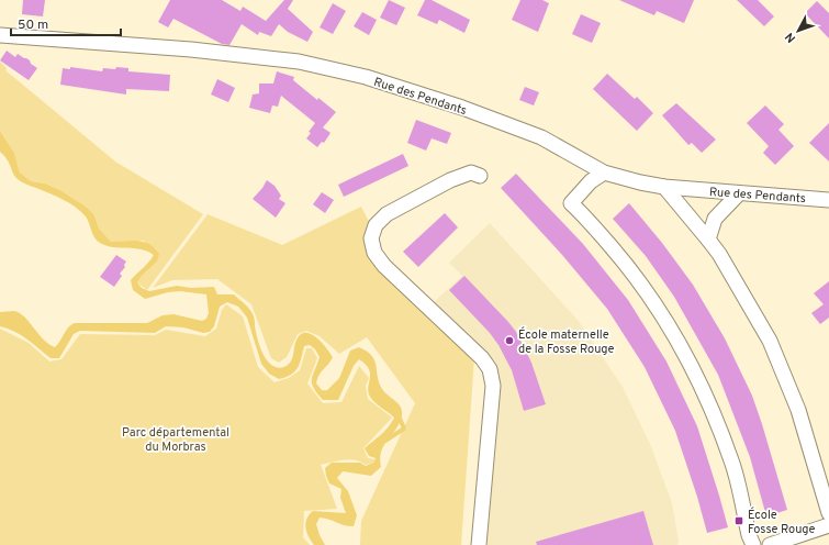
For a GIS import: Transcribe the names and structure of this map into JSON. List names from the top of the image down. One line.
{"streets":{"street":["Rue des Pendants"]},"parks":["Parc départemental du Morbras"],"places":{"other":["École maternelle de la Fosse Rouge"],"transit":["École Fosse Rouge"]},"scale_bar":"50 m","north":"bottom left"}
